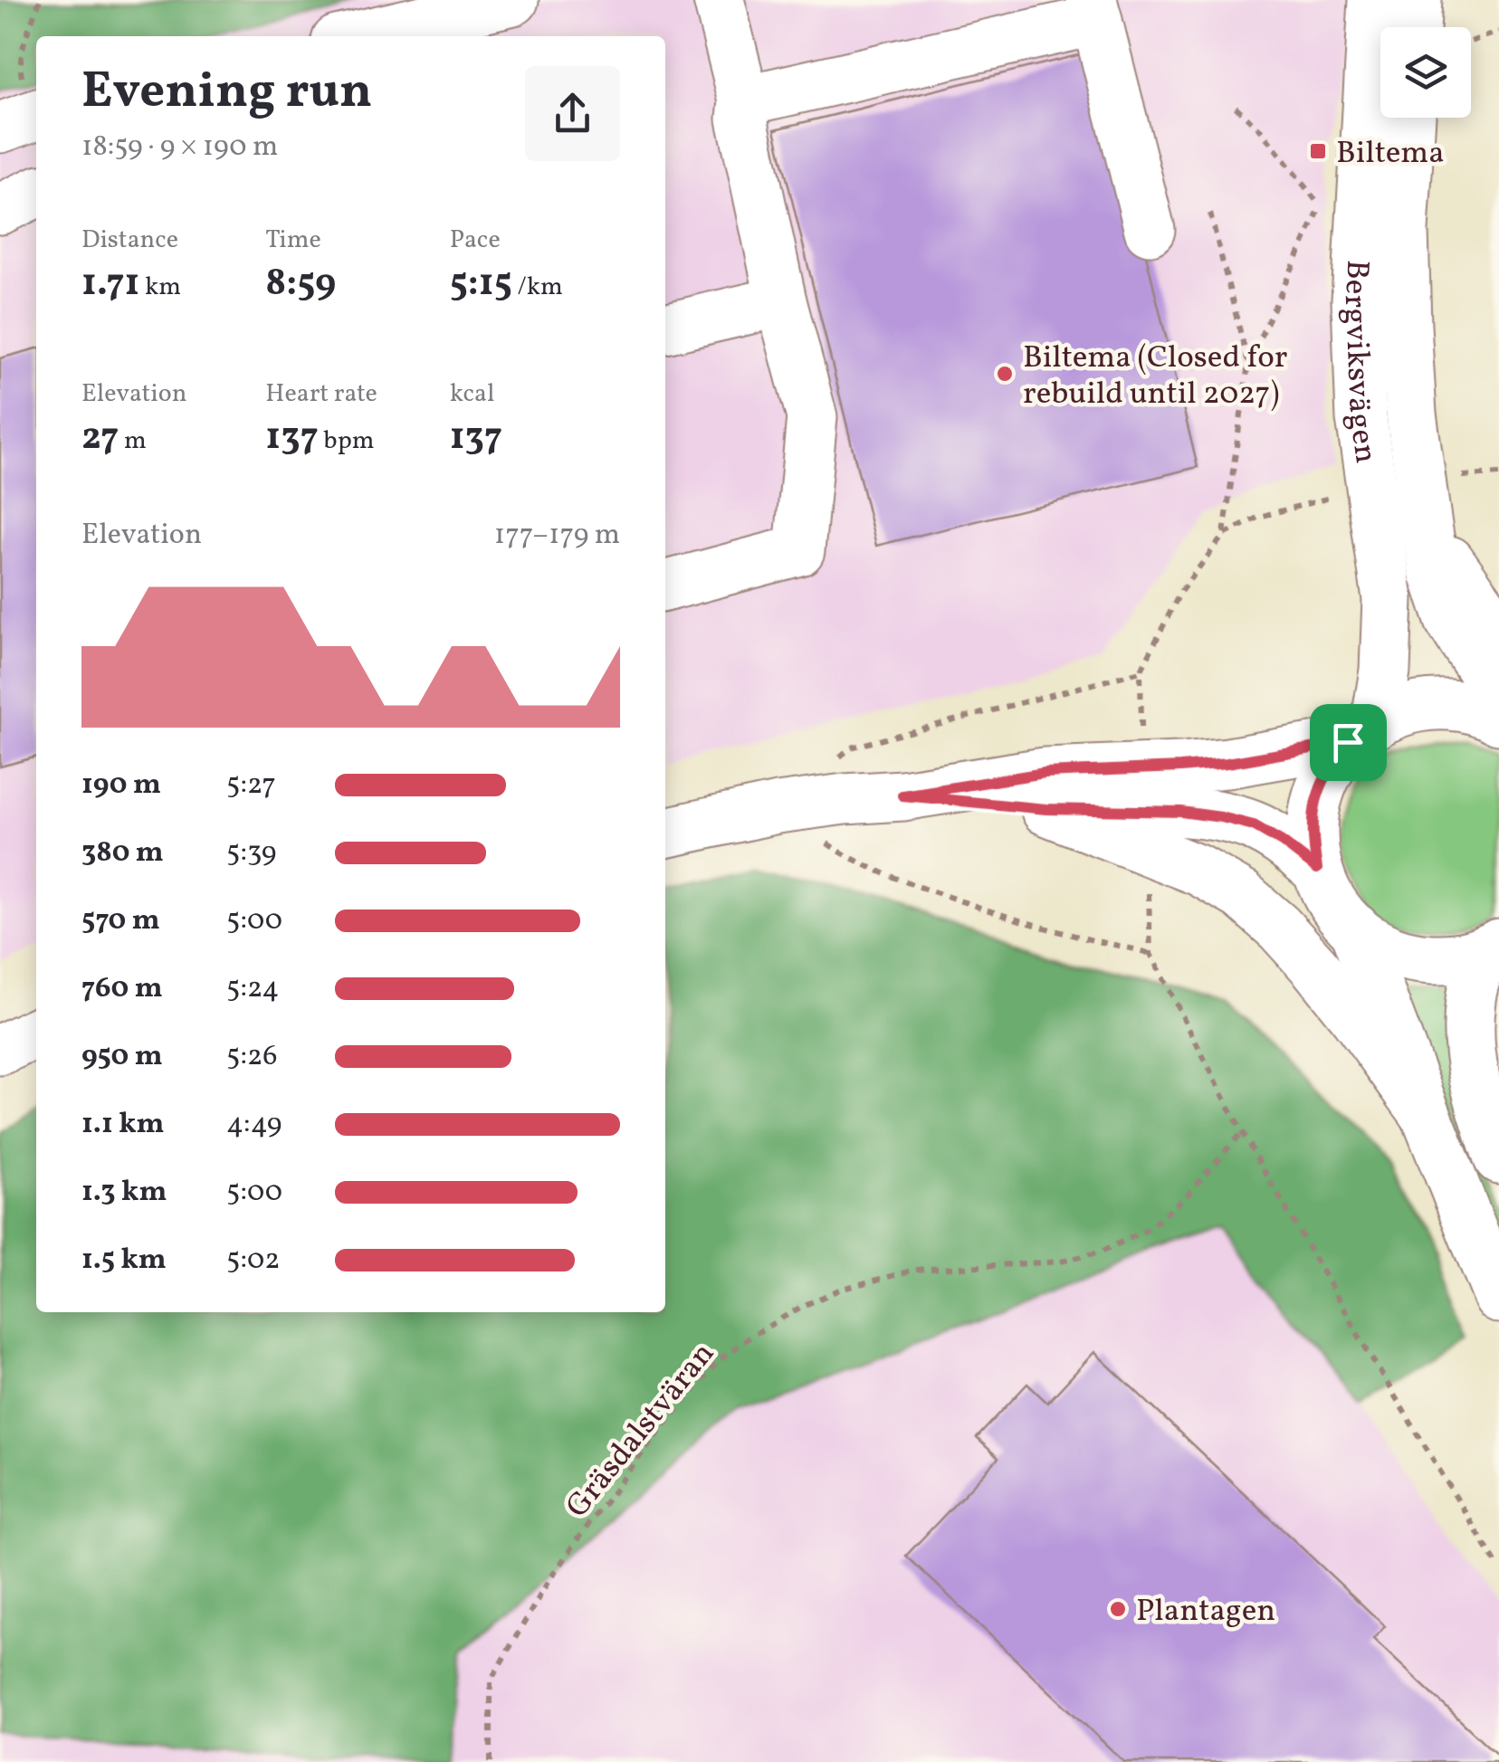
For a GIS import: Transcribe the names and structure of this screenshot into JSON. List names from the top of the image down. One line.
{"streets":{"main road":["Bergviksvägen"],"path":["Gräsdalstväran"]},"places":{"transit":["Biltema"],"other":["Biltema (Closed for rebuild until 2027)","Plantagen"]},"page":{"heading":["Evening run","18:59 · 9 × 190 m"],"stats":[["Distance","1.71 km"],["Time","8:59"],["Pace","5:15 /km"],["Elevation","27 m"],["Heart rate","137 bpm"],["kcal","137"]],"chart":["Elevation","177–179 m"],"list":[{"name":"190 m","note":"5:27"},{"name":"380 m","note":"5:39"},{"name":"570 m","note":"5:00"},{"name":"760 m","note":"5:24"},{"name":"950 m","note":"5:26"},{"name":"1.1 km","note":"4:49"},{"name":"1.3 km","note":"5:00"},{"name":"1.5 km","note":"5:02"}]}}
